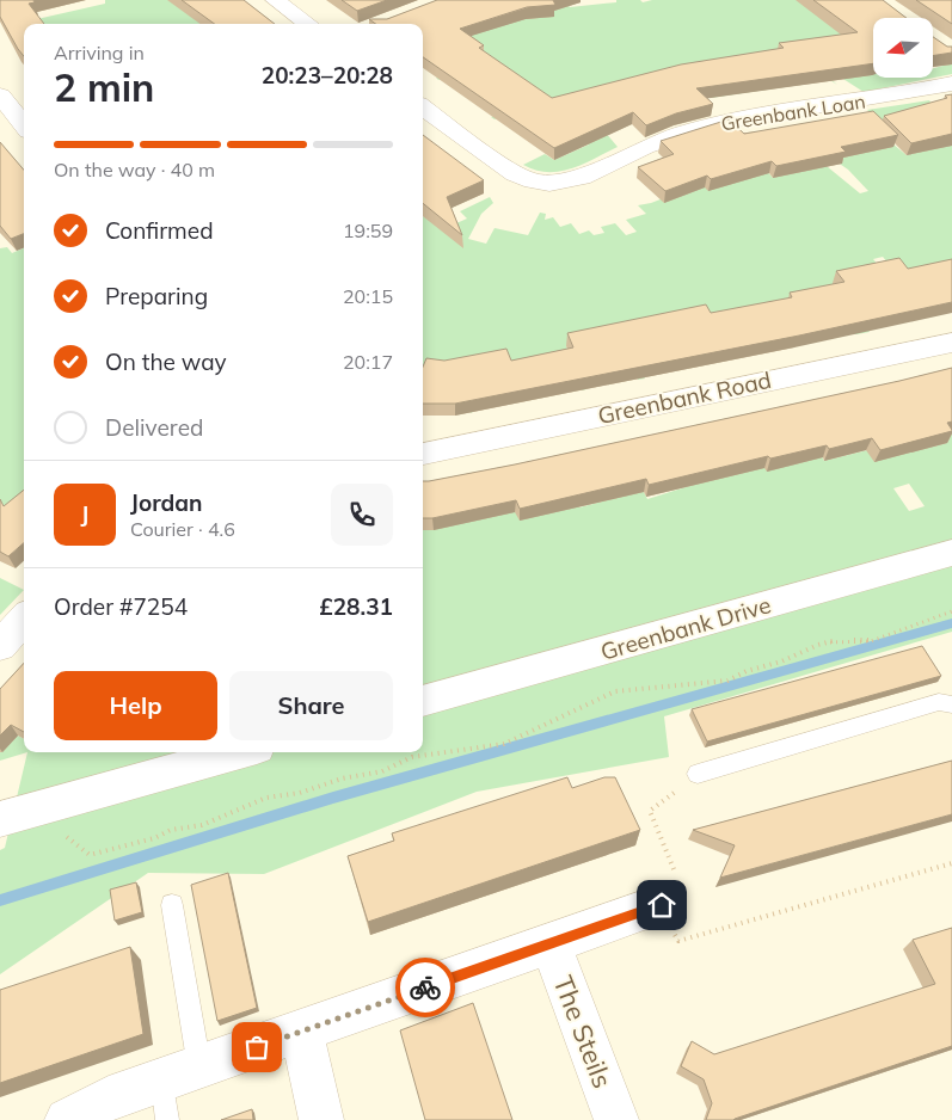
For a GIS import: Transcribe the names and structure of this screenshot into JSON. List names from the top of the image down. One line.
{"streets":{"street":["Greenbank Loan","Greenbank Road","Greenbank Drive","The Steils"]},"north":"left","page":{"heading":["2 min","Arriving in","20:23–20:28"],"panel":["Jordan","Courier · 4.6","Order #7254","£28.31"],"bar":"On the way · 40 m","list":[["Confirmed","19:59"],["Preparing","20:15"],["On the way","20:17"],"Delivered"],"round":"J","buttons":["Help","Share"]}}
